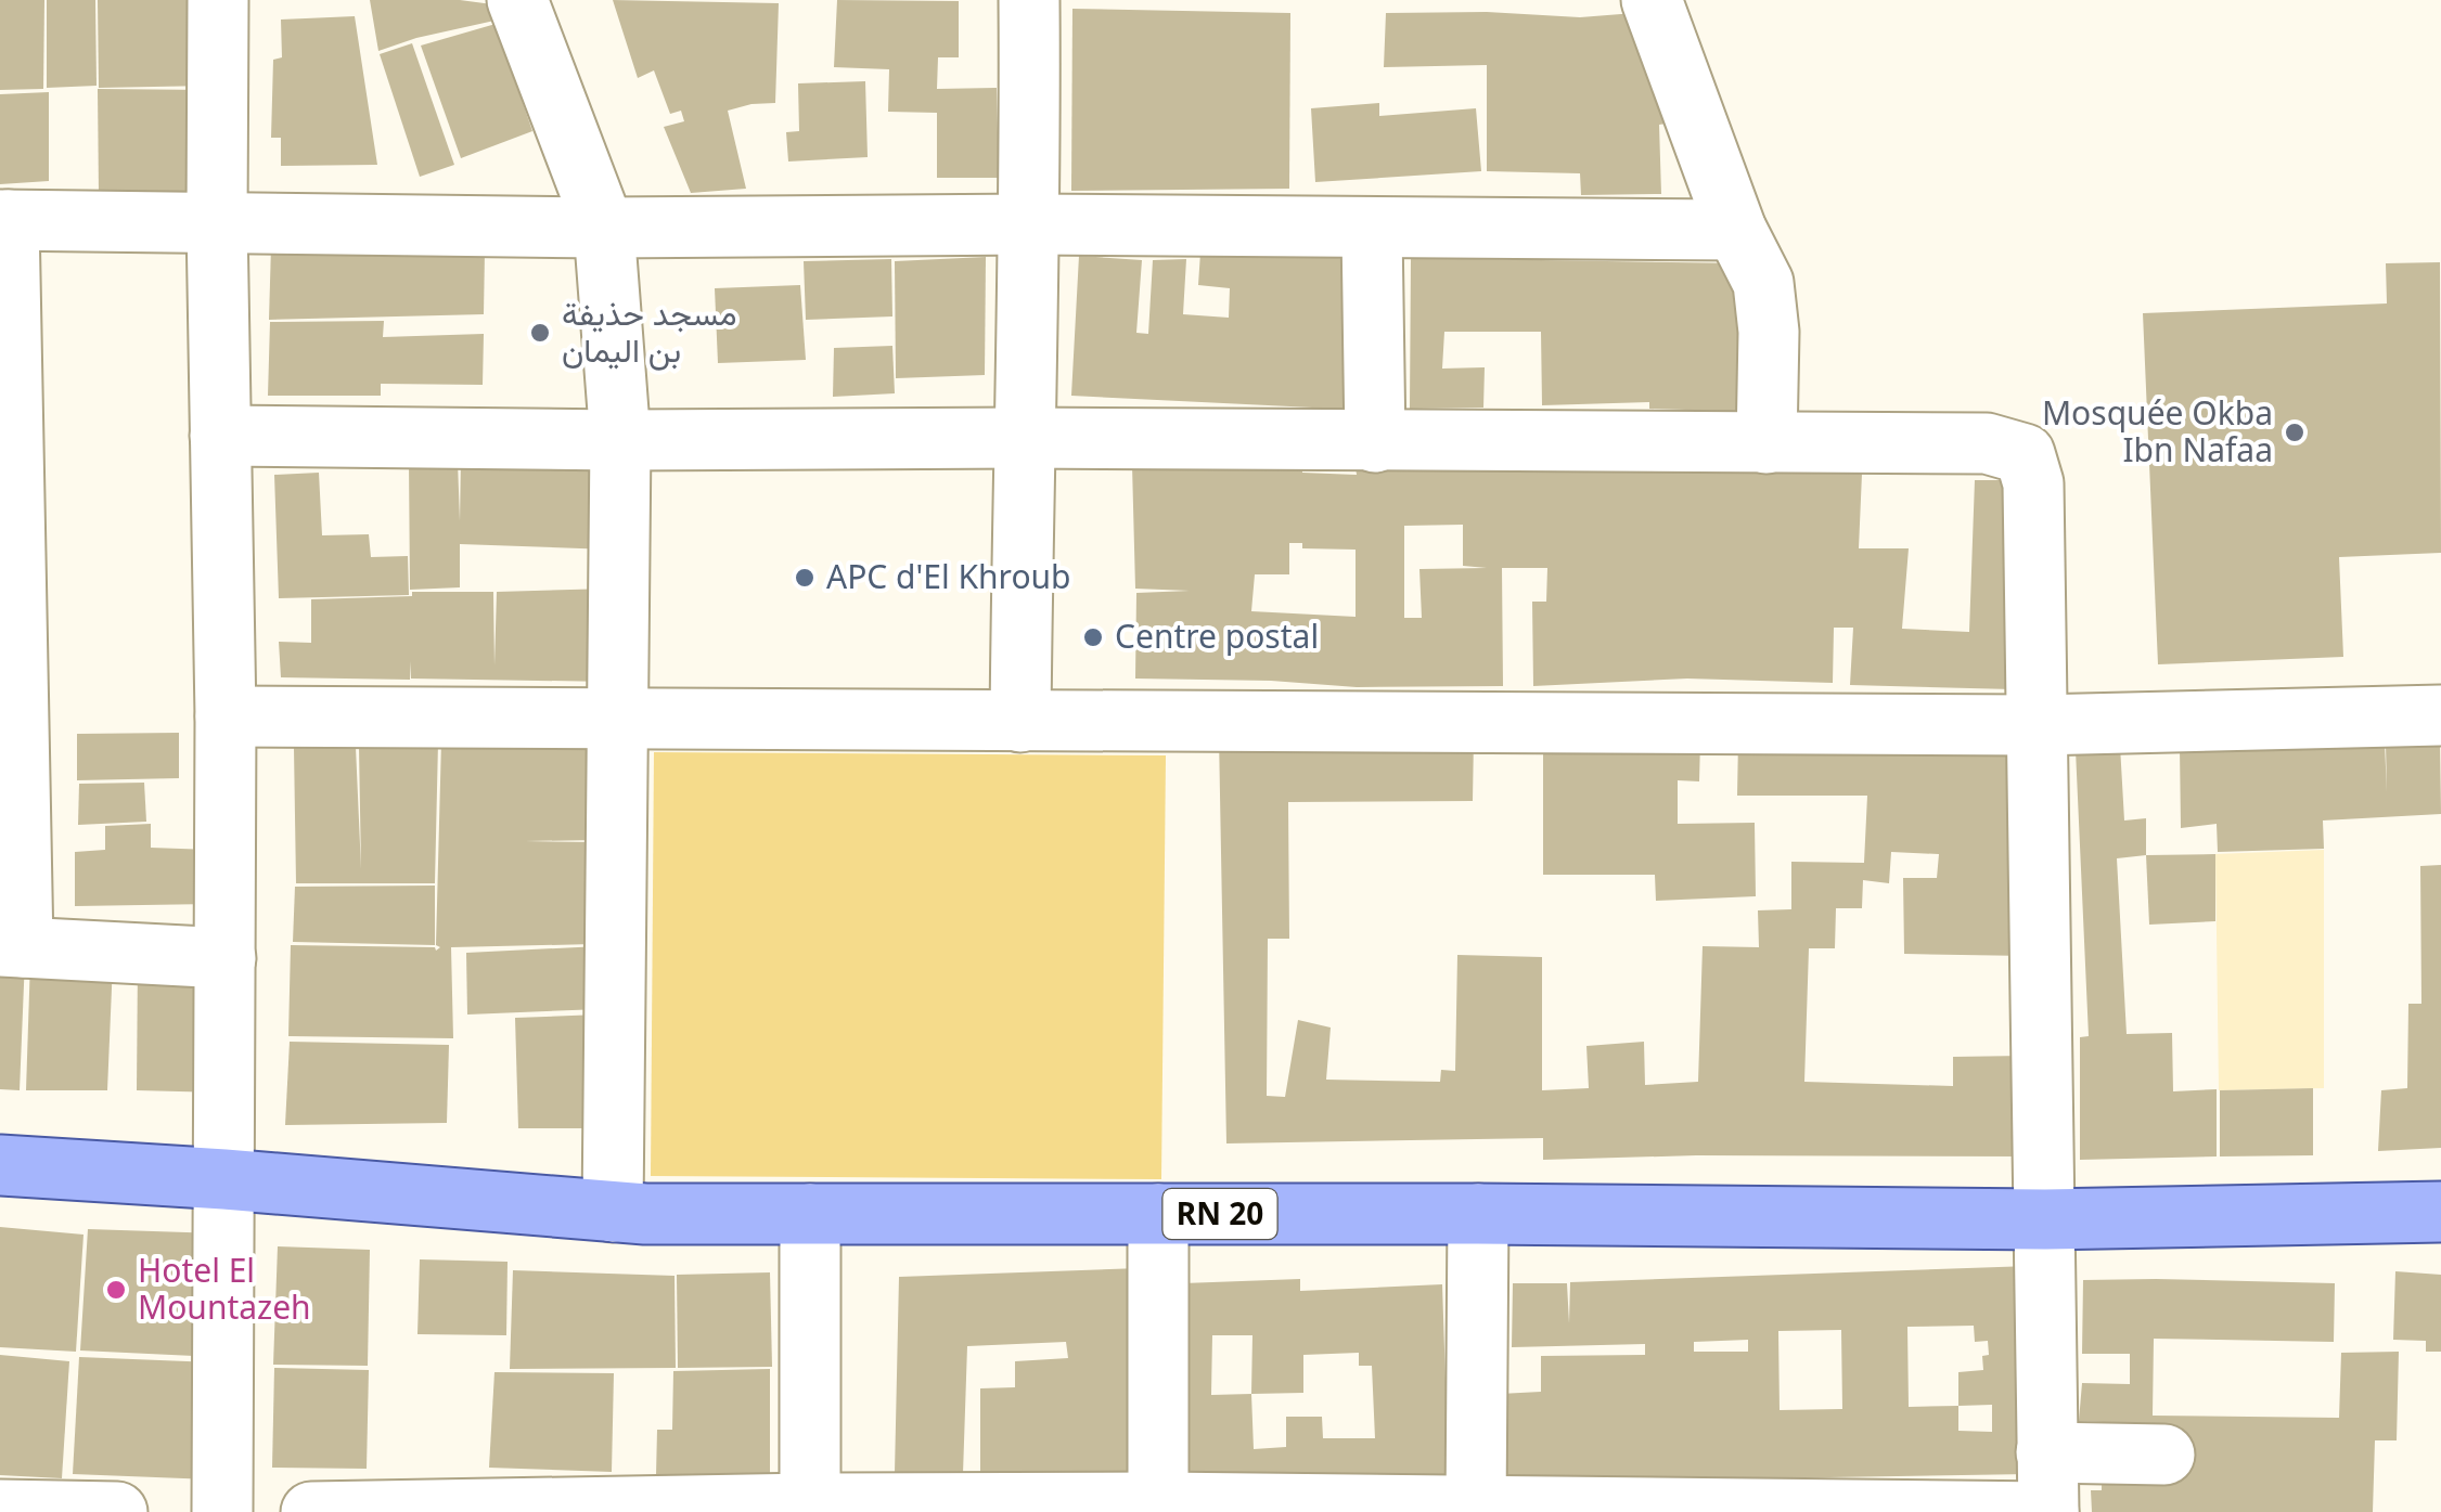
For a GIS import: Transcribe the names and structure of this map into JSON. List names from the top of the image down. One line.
{"streets":{"main road":["RN 20"]},"places":["مسجد حذيفة بن اليمان","Mosquée Okba Ibn Nafaa","APC d'El Khroub","Centre postal","Hotel El Mountazeh"]}
